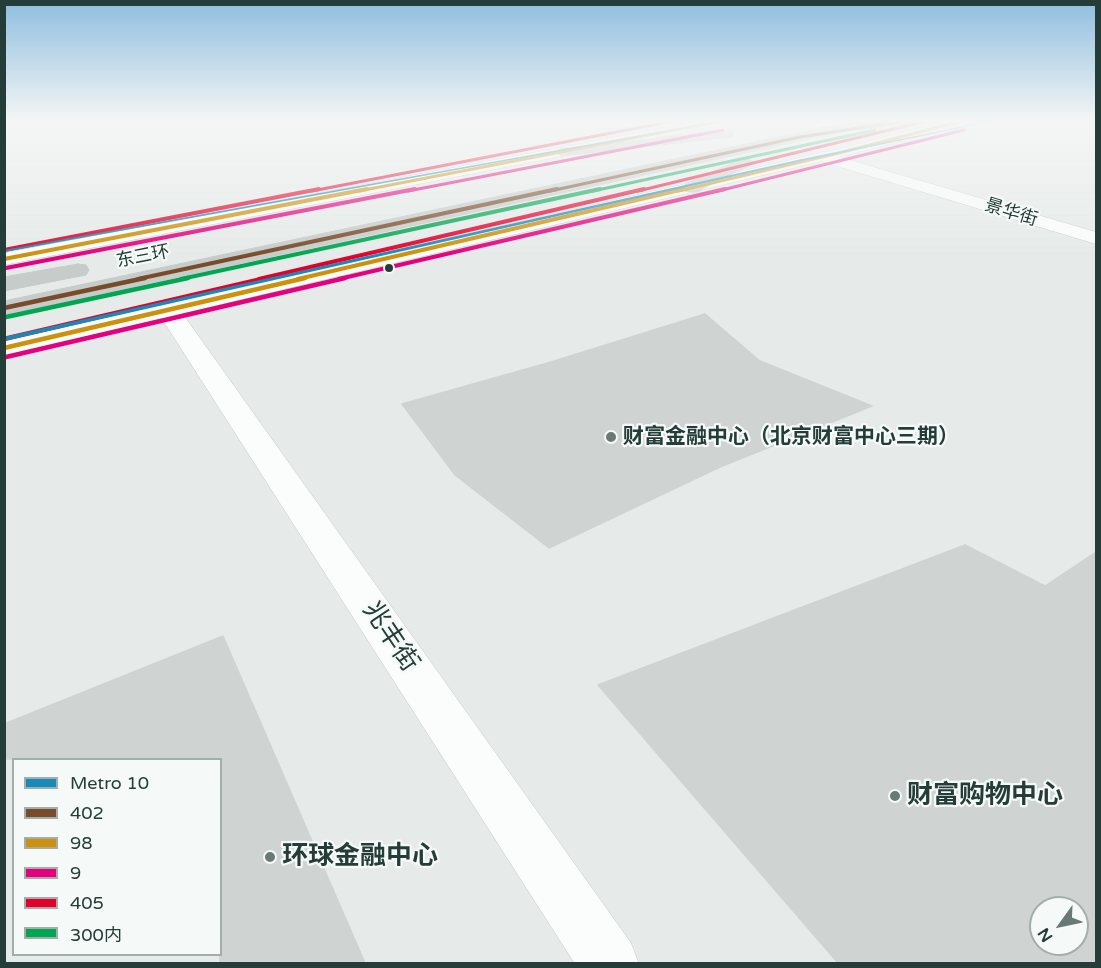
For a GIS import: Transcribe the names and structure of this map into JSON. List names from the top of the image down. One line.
{"streets":{"highway":["东三环"],"street":["景华街","兆丰街"]},"crossings":[["东三环","兆丰街"]],"places":["财富金融中心（北京财富中心三期）","财富购物中心","环球金融中心"],"lines":["metro line 10","transit line 402","transit line 98","transit line 9","transit line 405","transit line 300内"],"legend":["Metro 10","402","98","9","405","300内"],"north":"bottom left"}
